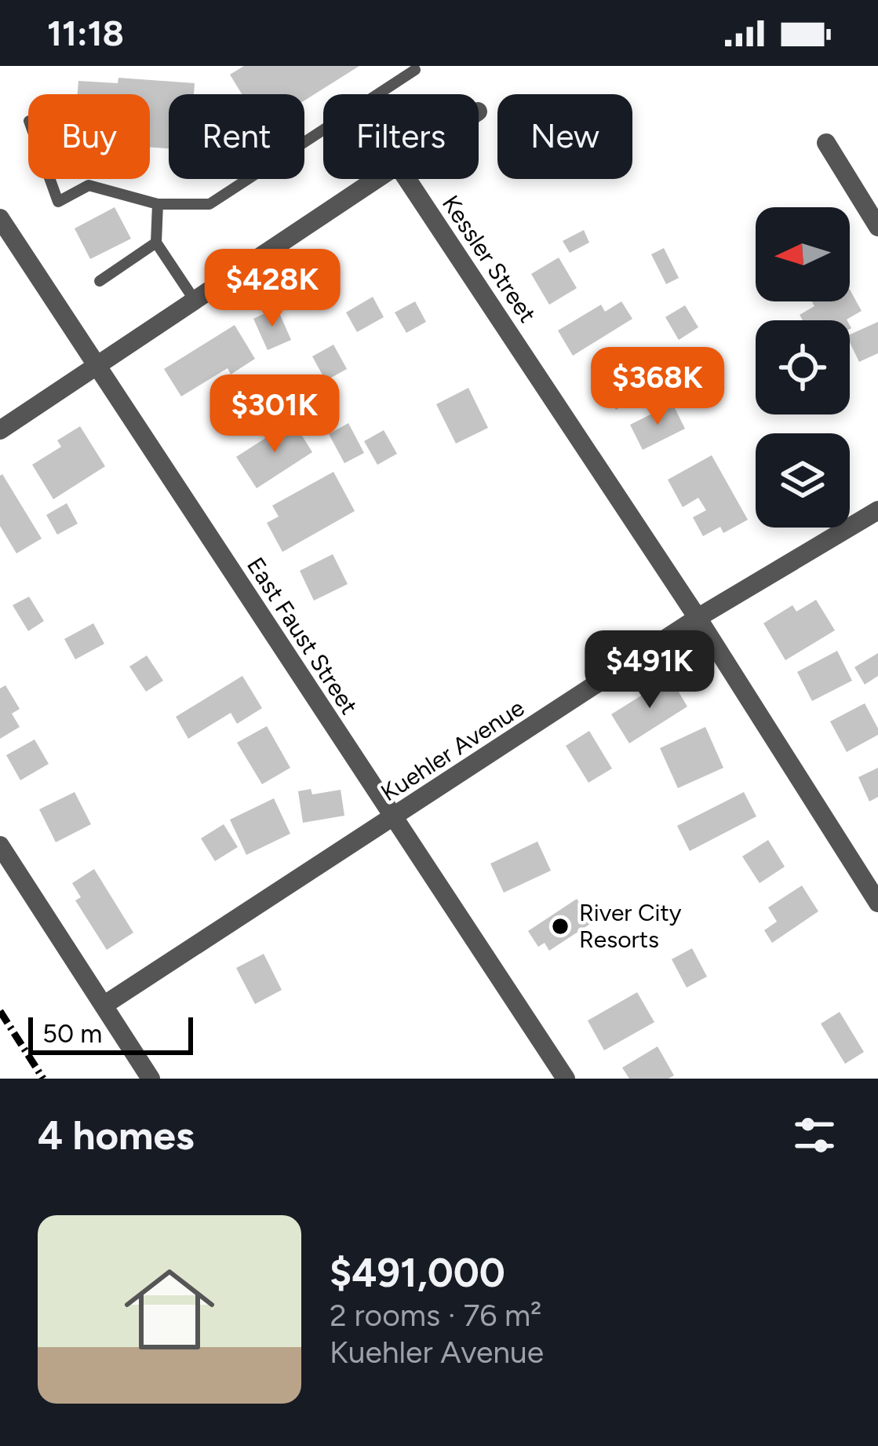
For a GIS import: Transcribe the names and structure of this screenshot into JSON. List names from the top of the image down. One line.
{"streets":{"street":["Kessler Street","East Faust Street","Kuehler Avenue"]},"crossings":[["Kessler Street","Kuehler Avenue"],["East Faust Street","Kuehler Avenue"]],"places":["River City Resorts"],"scale_bar":"50 m","north":"left","page":{"status":"11:18","chip":["Buy","Rent","Filters","New"],"price":["$428K","$368K","$301K","$491K"],"scale":"50 m","heading":"4 homes","list":[{"name":"$491,000","note":"2 rooms · 76 m² · Kuehler Avenue"}]}}
